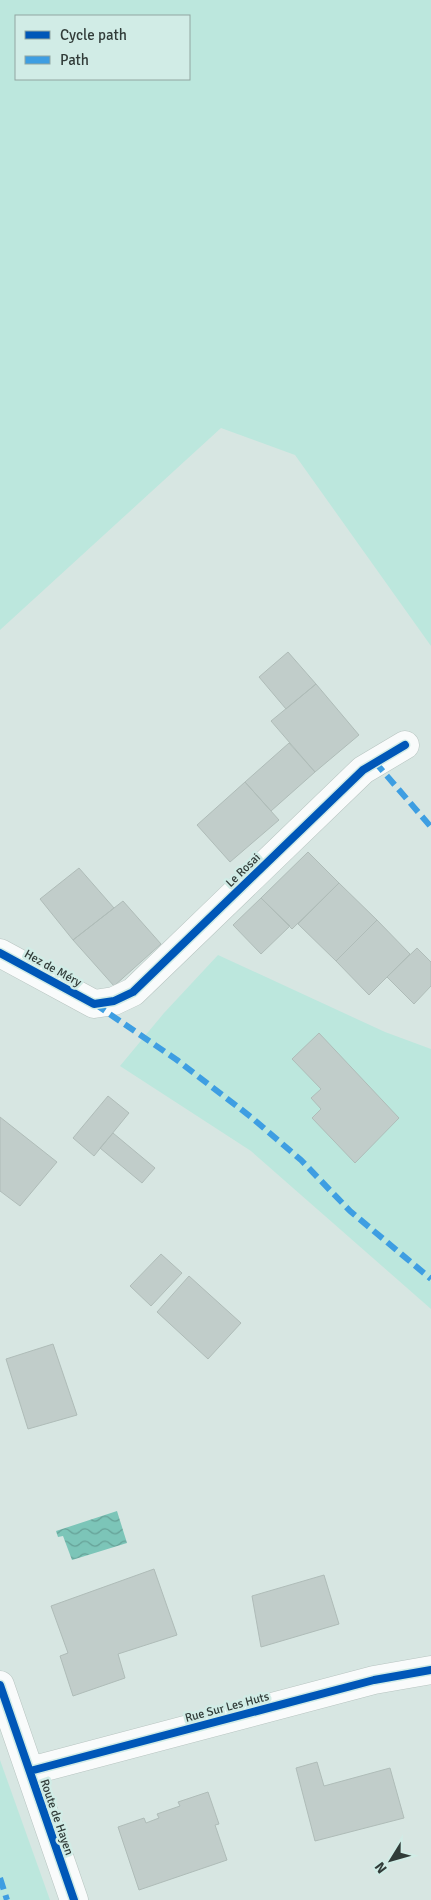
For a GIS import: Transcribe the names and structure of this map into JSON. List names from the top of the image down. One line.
{"streets":{"street":["Le Rosai","Hez de Méry","Rue Sur Les Huts","Route de Hayen"]},"crossings":[["Le Rosai","Hez de Méry"],["Rue Sur Les Huts","Route de Hayen"]],"legend":["Cycle path","Path"],"north":"bottom left"}
